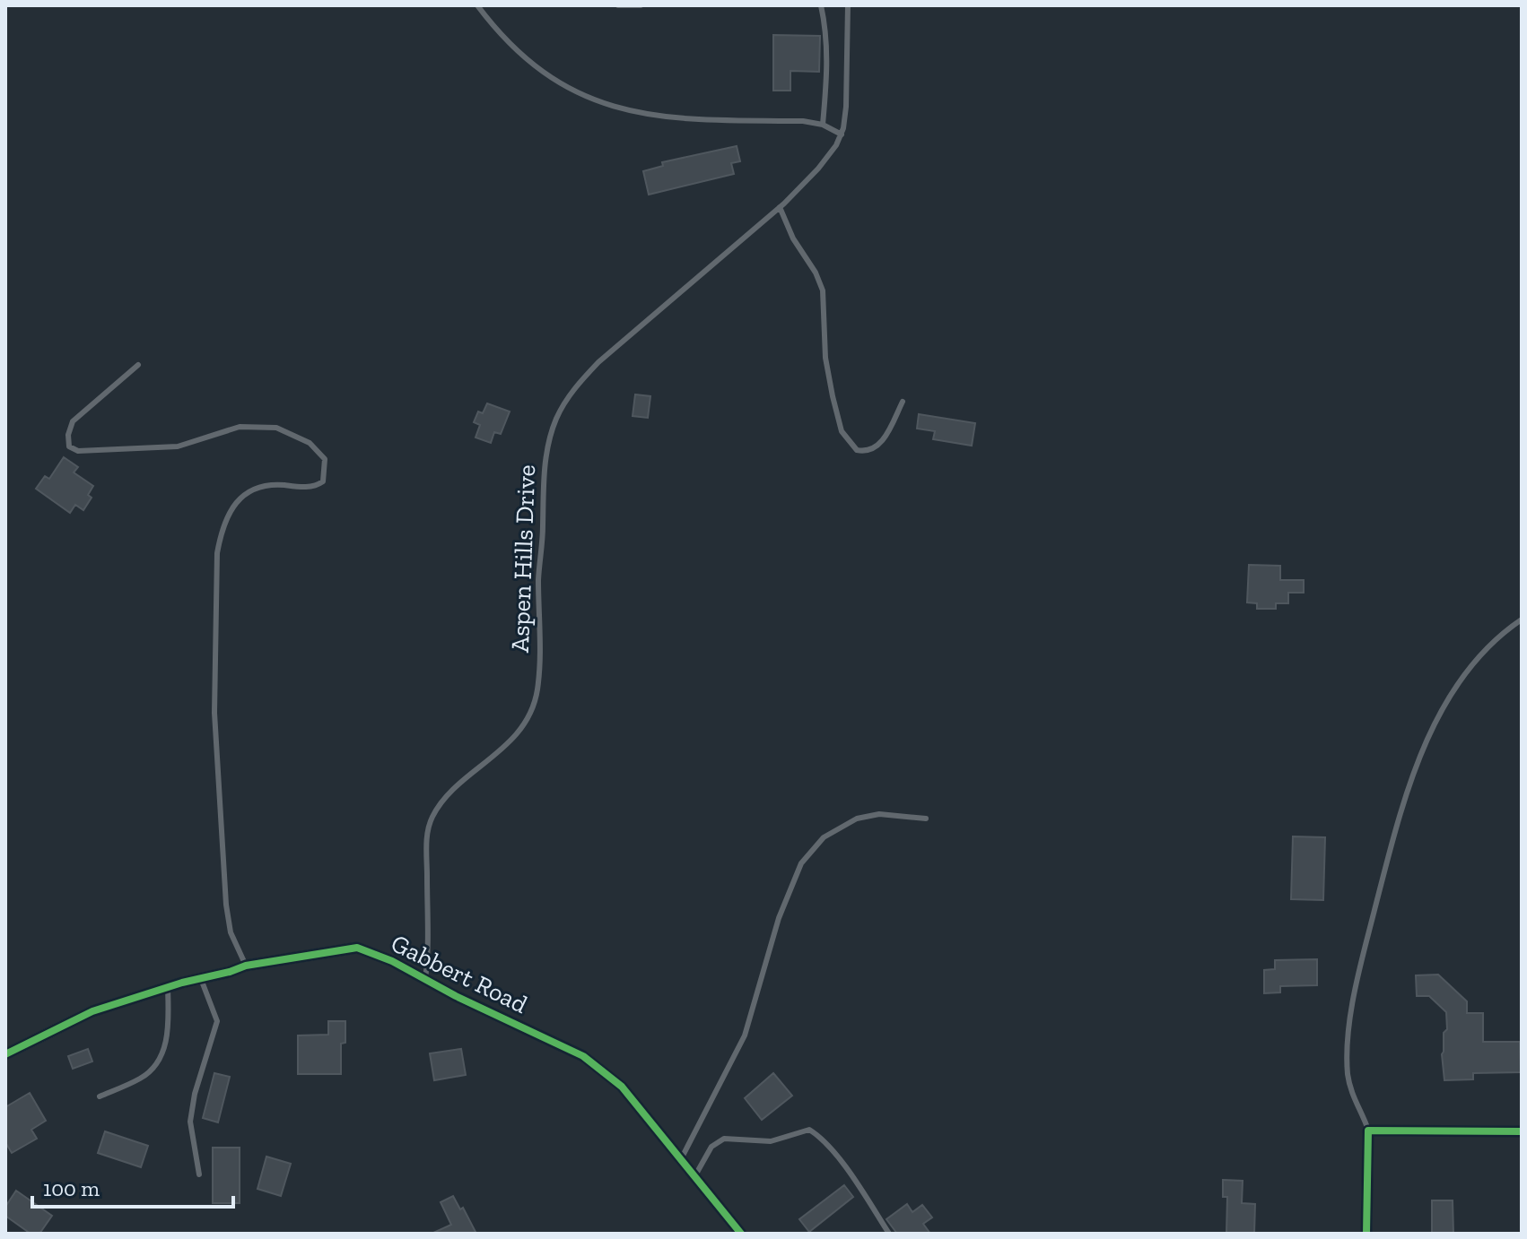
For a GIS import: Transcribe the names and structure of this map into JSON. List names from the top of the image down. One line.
{"streets":{"street":["Gabbert Road"],"lane":["Aspen Hills Drive"]},"crossings":[["Aspen Hills Drive","Gabbert Road"]],"scale_bar":"100 m"}
